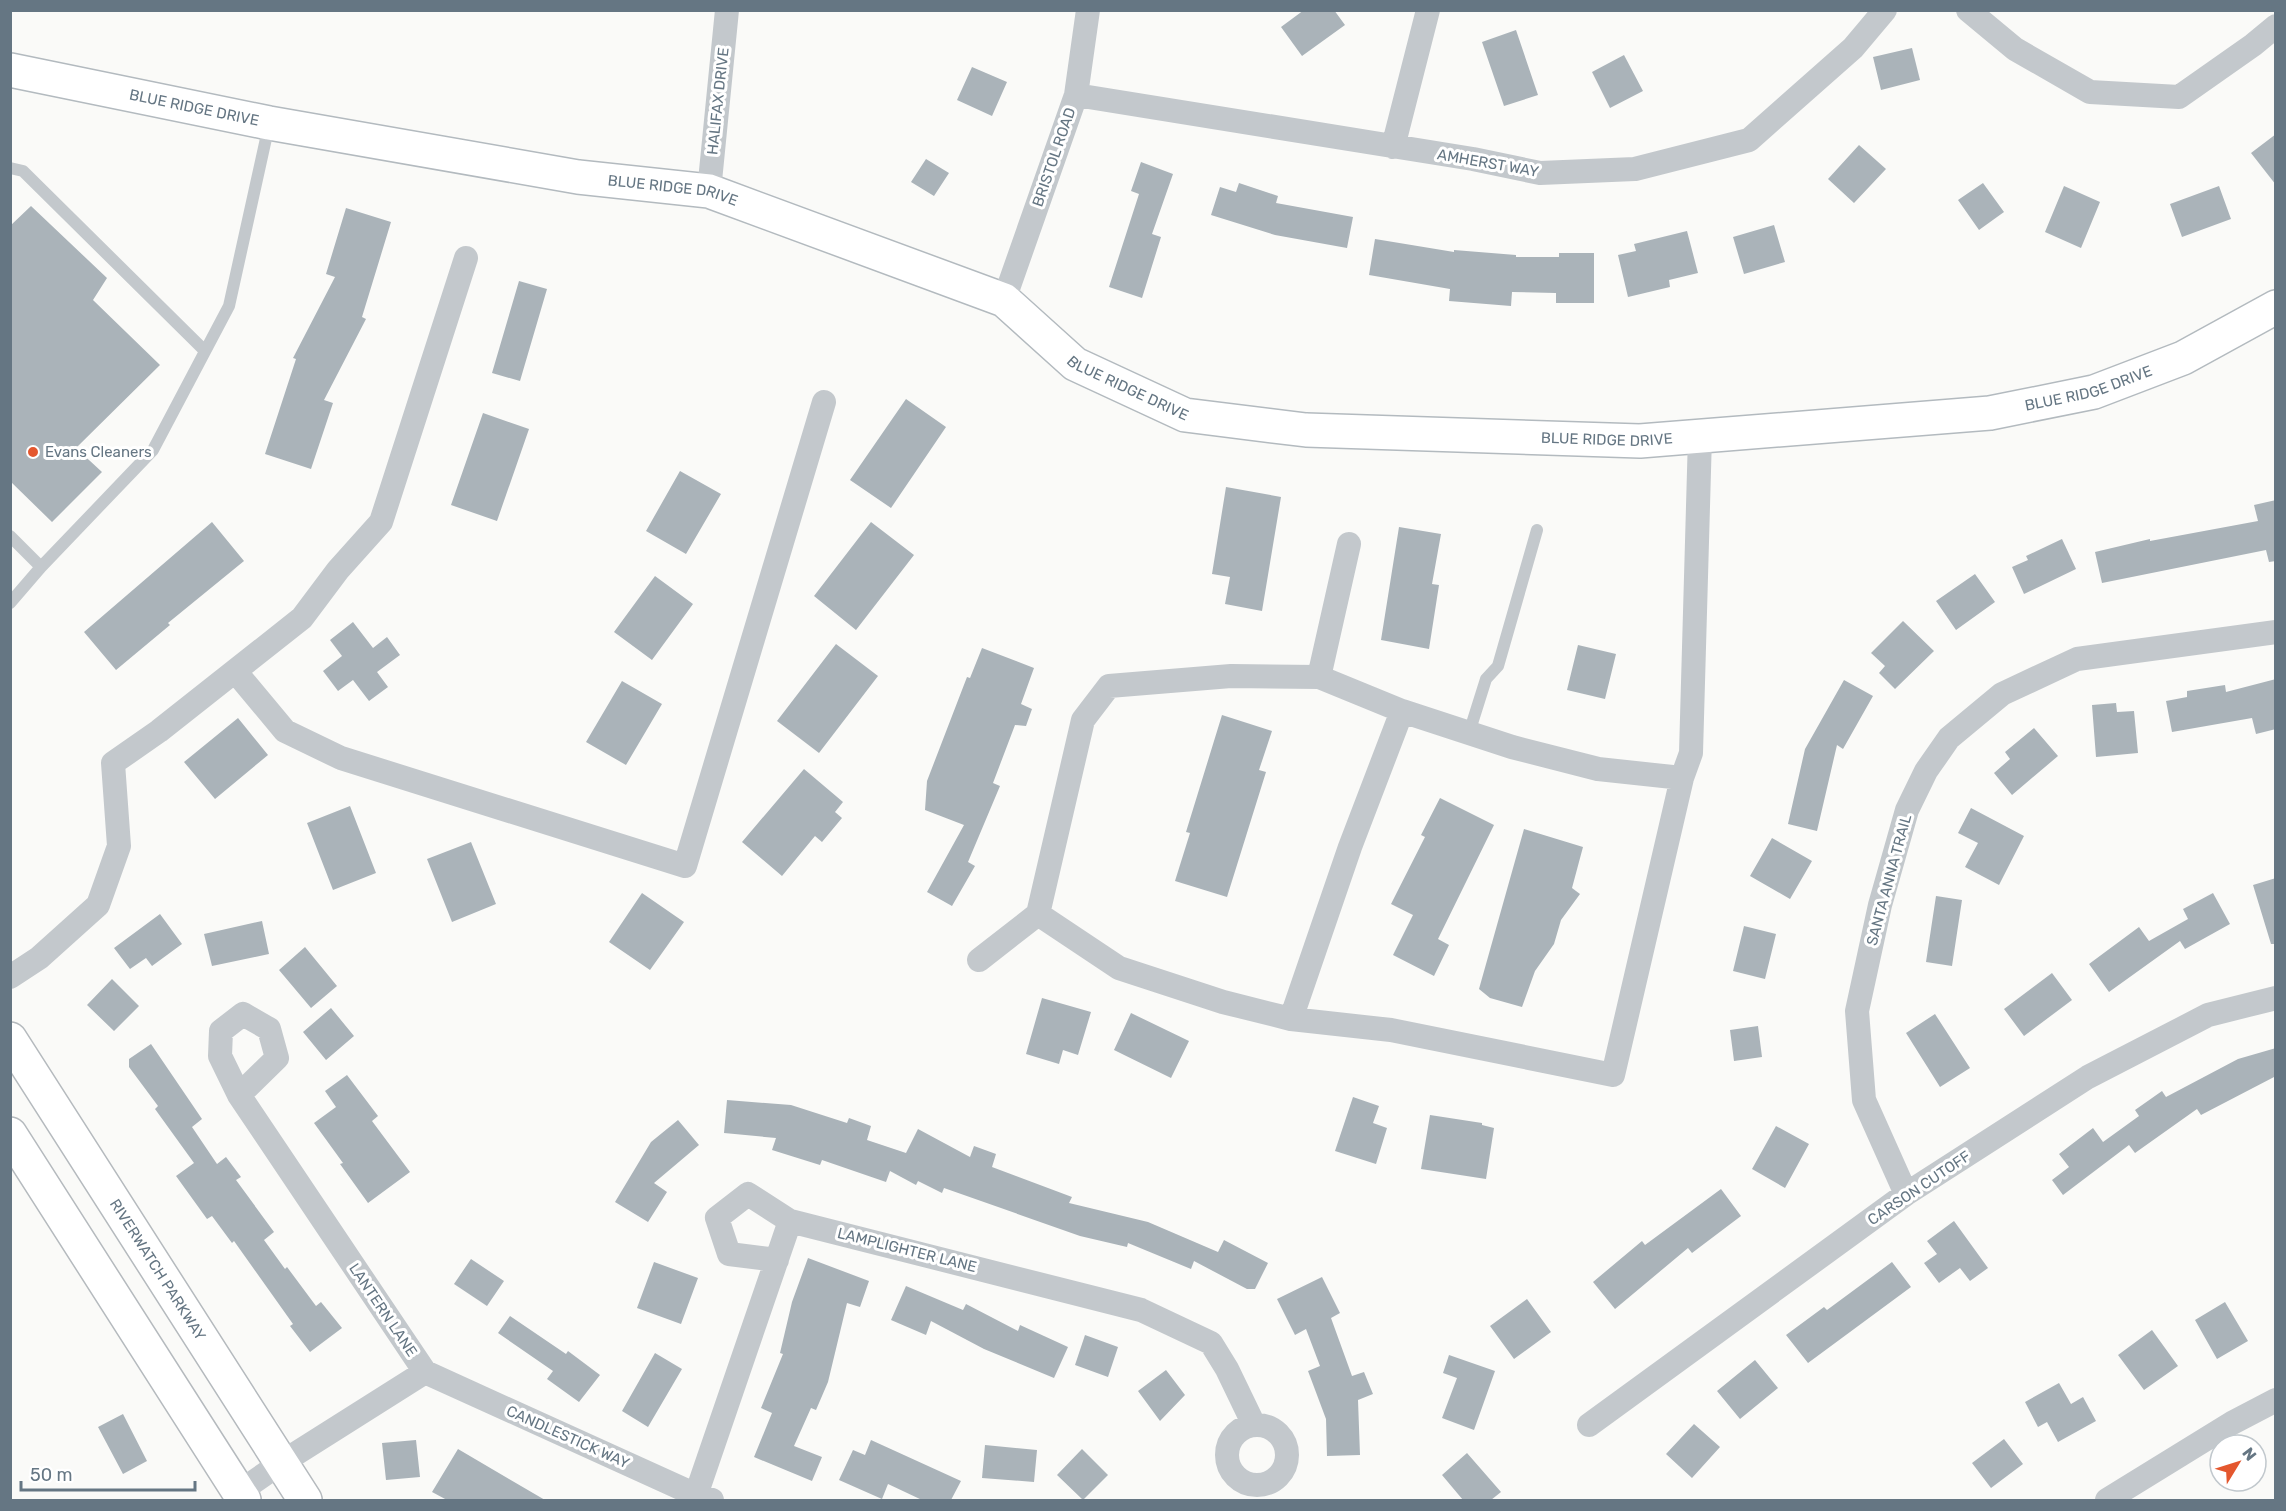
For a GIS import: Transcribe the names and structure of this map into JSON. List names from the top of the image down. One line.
{"streets":{"street":["HALIFAX DRIVE","BLUE RIDGE DRIVE","BRISTOL ROAD","AMHERST WAY","SANTA ANNA TRAIL","CARSON CUTOFF","LAMPLIGHTER LANE","RIVERWATCH PARKWAY","LANTERN LANE","CANDLESTICK WAY"]},"crossings":[["HALIFAX DRIVE","BLUE RIDGE DRIVE"],["BLUE RIDGE DRIVE","BRISTOL ROAD"],["BRISTOL ROAD","AMHERST WAY"],["SANTA ANNA TRAIL","CARSON CUTOFF"],["RIVERWATCH PARKWAY","LANTERN LANE"],["LANTERN LANE","CANDLESTICK WAY"]],"places":["Evans Cleaners"],"scale_bar":"50 m","north":"top right"}
